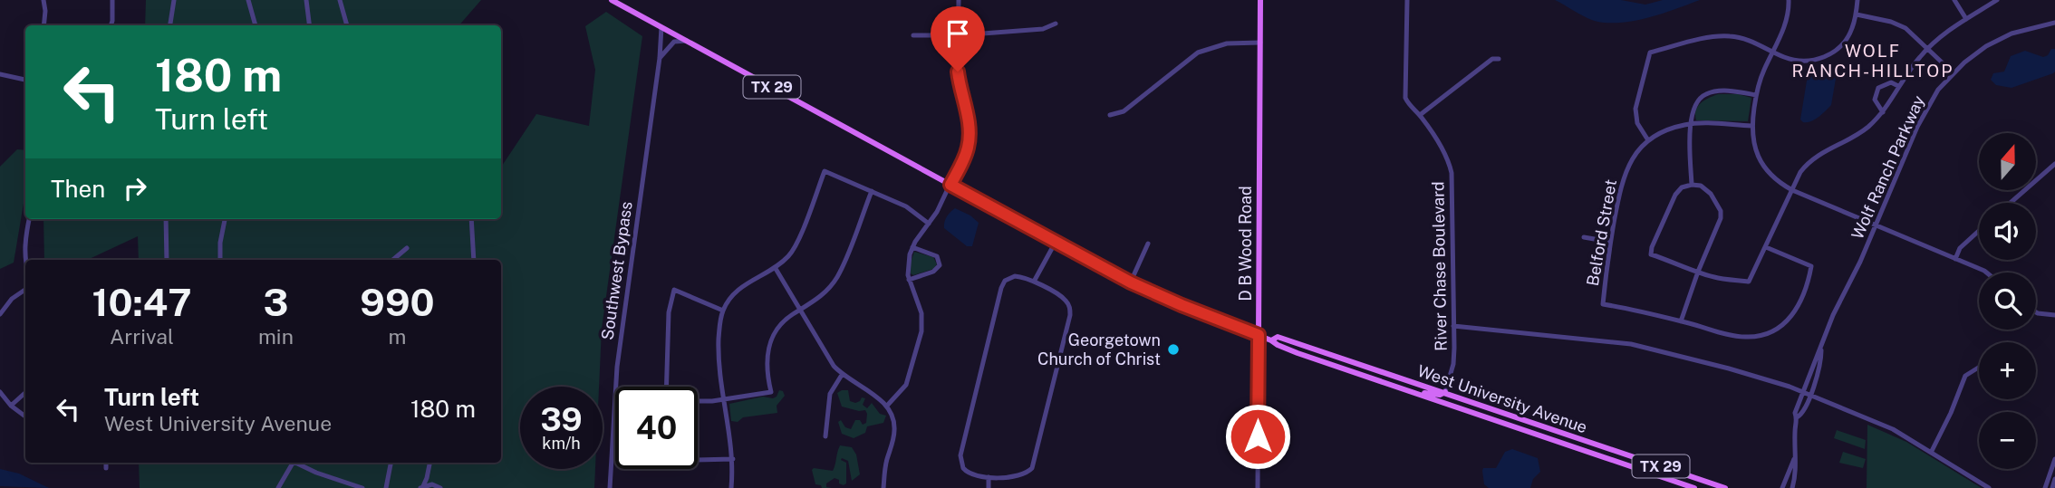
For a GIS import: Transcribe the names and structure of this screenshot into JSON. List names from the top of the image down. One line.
{"streets":{"main road":["TX 29","D B Wood Road","West University Avenue"],"street":["Wolf Ranch Parkway","Belford Street","River Chase Boulevard","Southwest Bypass"]},"crossings":[["D B Wood Road","West University Avenue"],["River Chase Boulevard","West University Avenue"],["Southwest Bypass","West University Avenue"]],"districts":["WOLF RANCH-HILLTOP"],"places":["Georgetown Church of Christ"],"north":"top","page":{"turn":["180 m","Turn left"],"map_buttons":["+","−"],"then":"Then","eta":["10:47","Arrival","3","min","990","m"],"list":[{"name":"Turn left","note":"West University Avenue","value":"180 m"}],"speed":"39 km/h","limit":"40"}}
